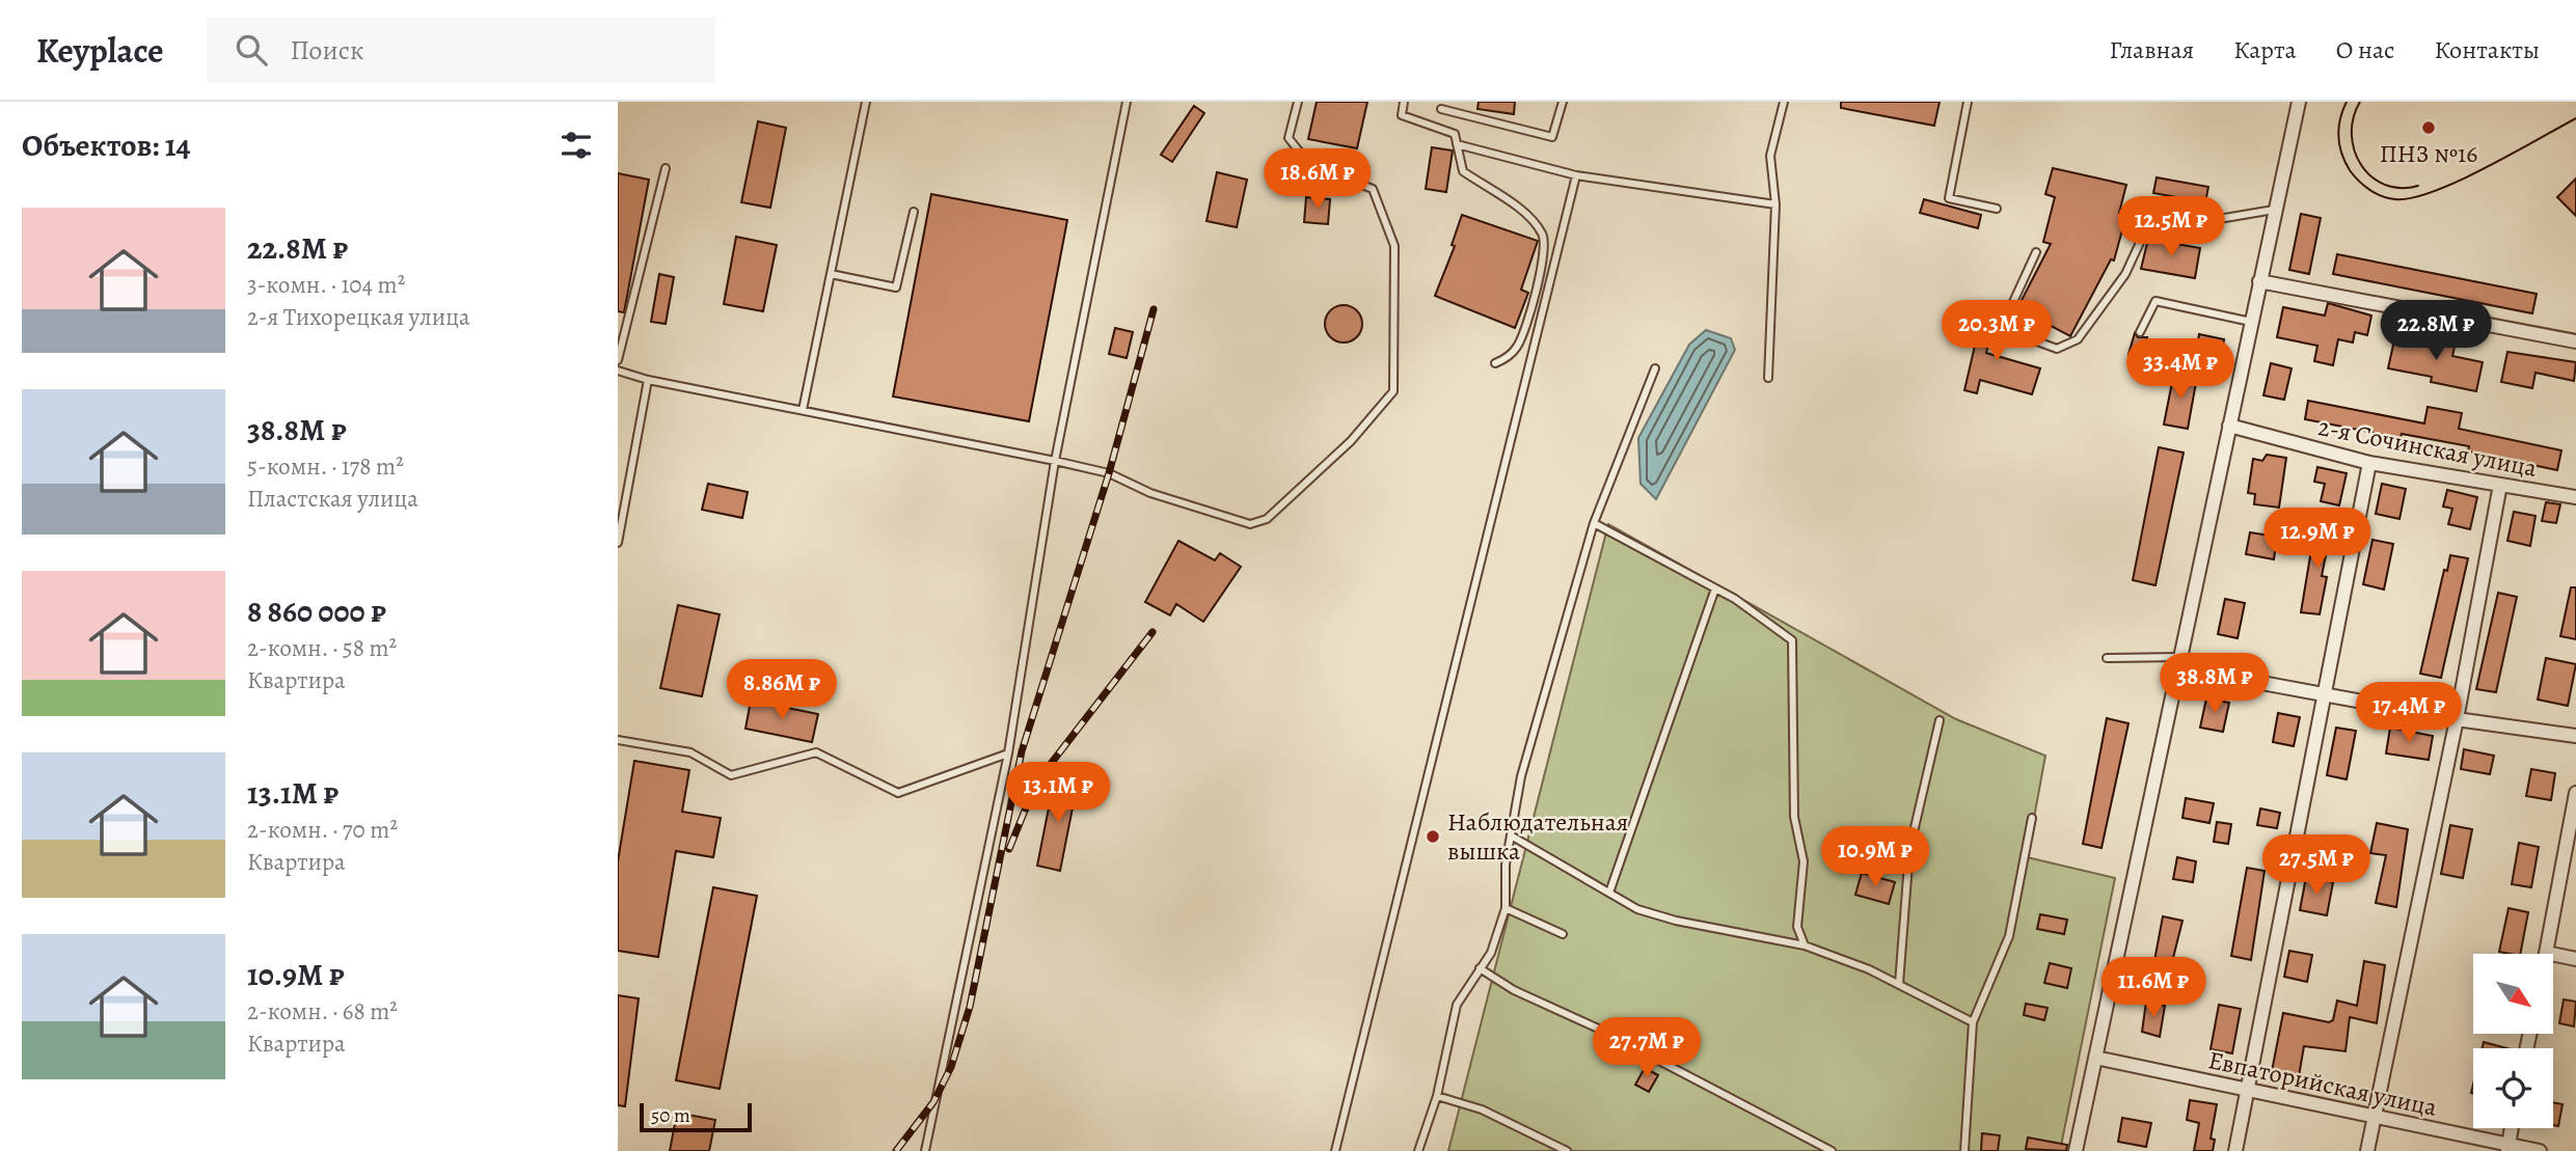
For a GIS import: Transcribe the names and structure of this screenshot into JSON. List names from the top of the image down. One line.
{"streets":{"street":["2-я Сочинская улица","Евпаторийская улица"]},"places":["ПНЗ №16","Наблюдательная вышка"],"scale_bar":"50 m","north":"bottom right","page":{"header":"Keyplace","search":"Поиск","nav":["Главная","Карта","О нас","Контакты"],"heading":"Объектов: 14","price":["18.6M ₽","12.5M ₽","20.3M ₽","22.8M ₽","33.4M ₽","12.9M ₽","38.8M ₽","8.86M ₽","17.4M ₽","13.1M ₽","10.9M ₽","27.5M ₽","11.6M ₽","27.7M ₽"],"list":[{"name":"22.8M ₽","note":"3-комн. · 104 m² · 2-я Тихорецкая улица"},{"name":"38.8M ₽","note":"5-комн. · 178 m² · Пластская улица"},{"name":"8 860 000 ₽","note":"2-комн. · 58 m² · Квартира"},{"name":"13.1M ₽","note":"2-комн. · 70 m² · Квартира"},{"name":"10.9M ₽","note":"2-комн. · 68 m² · Квартира"}],"scale":"50 m"}}
